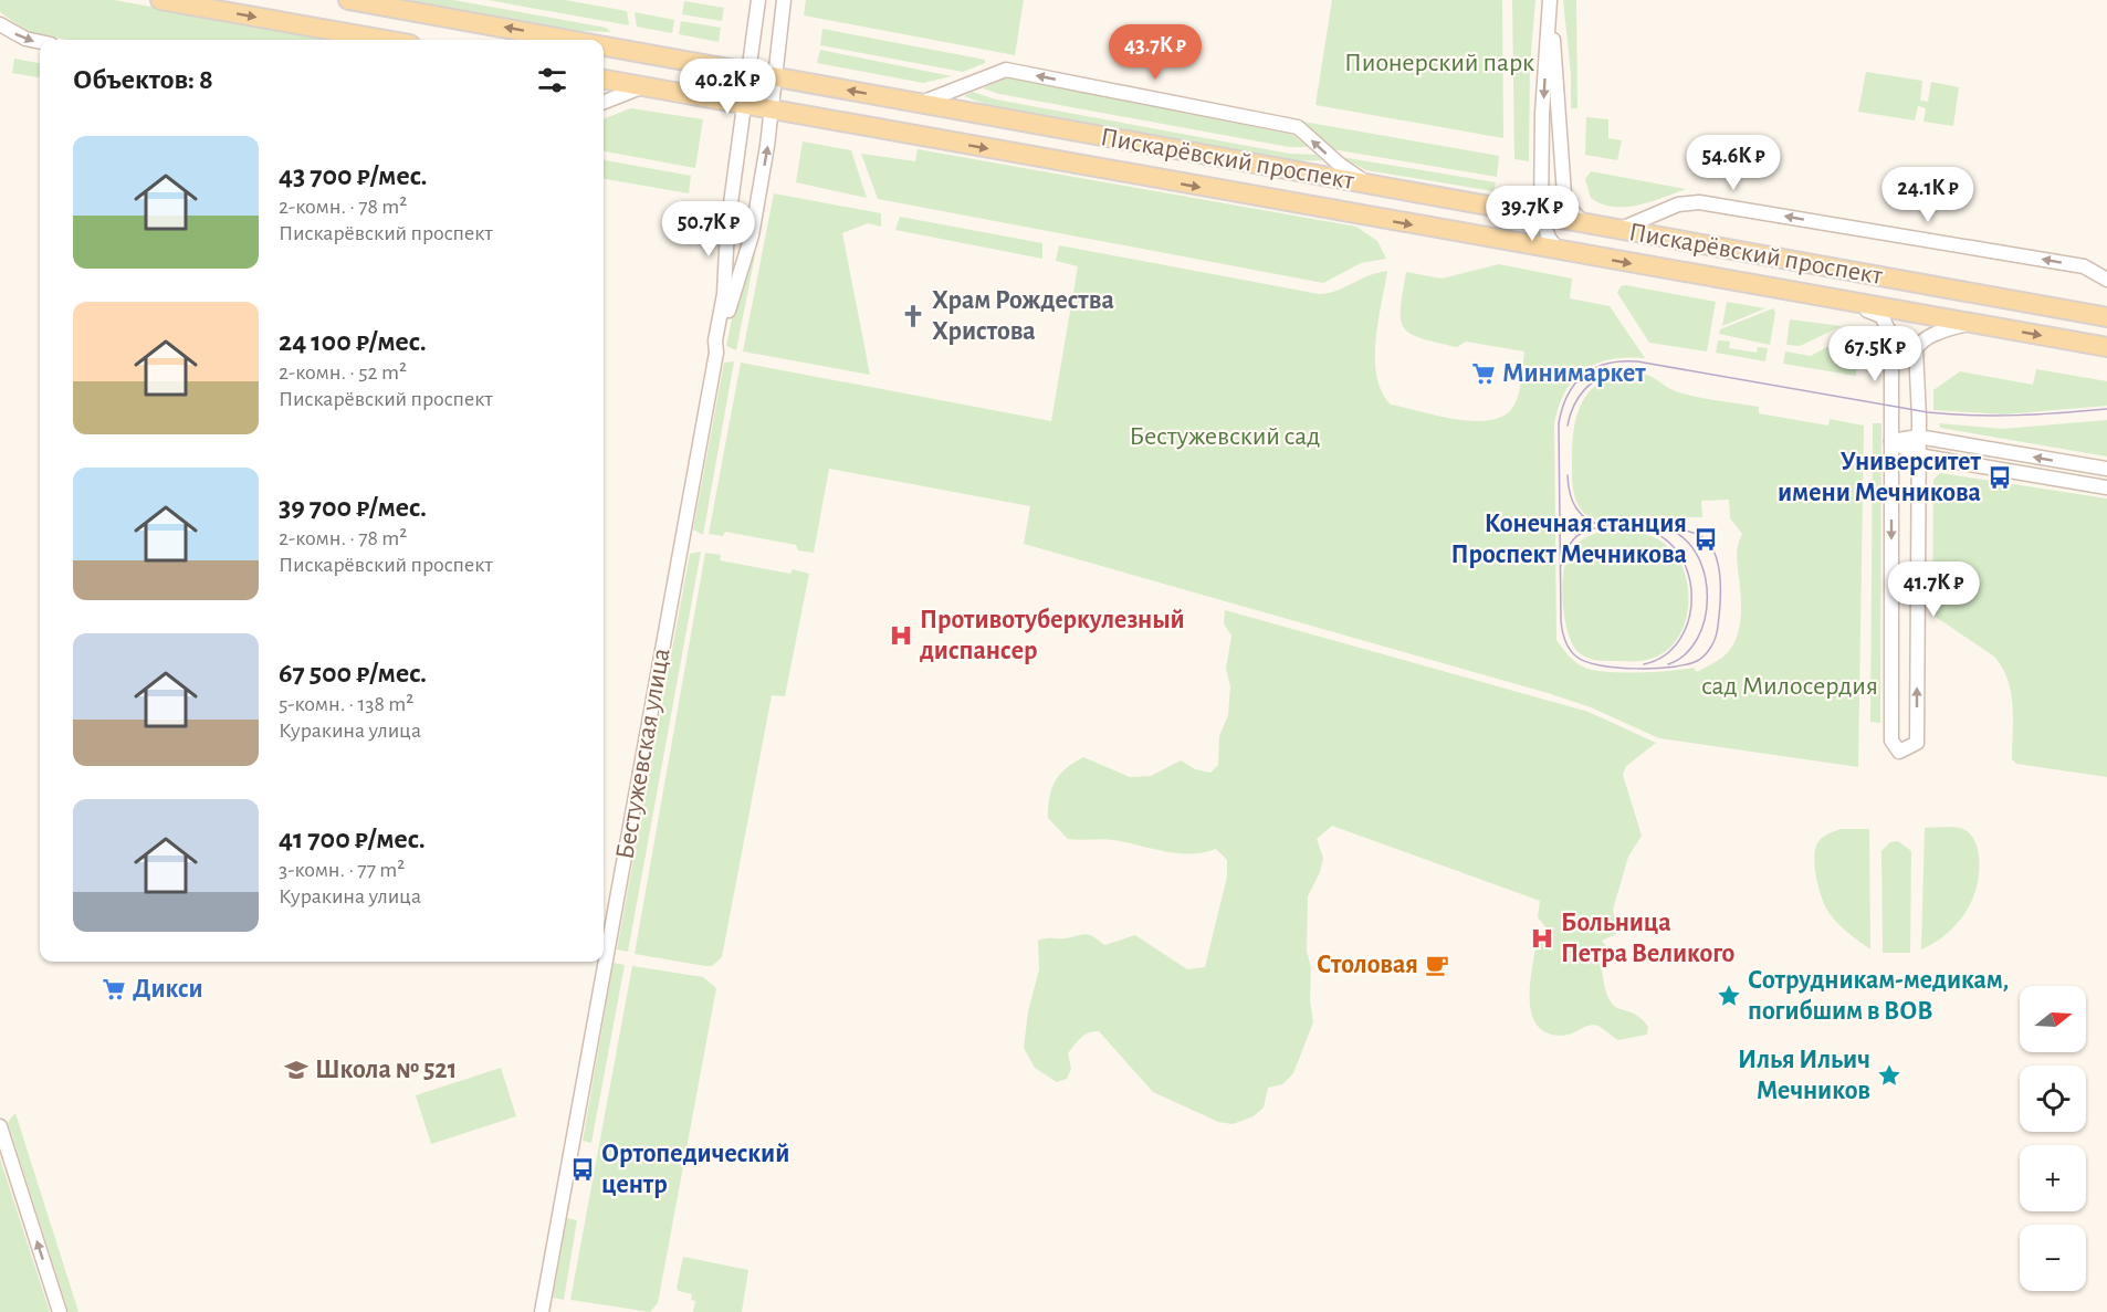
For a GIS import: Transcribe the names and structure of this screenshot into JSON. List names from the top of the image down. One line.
{"streets":{"main road":["Пискарёвский проспект"],"street":["Бестужевская улица"]},"crossings":[["Пискарёвский проспект","Бестужевская улица"]],"parks":["Пионерский парк","Бестужевский сад","сад Милосердия"],"places":{"church":["Храм Рождества Христова"],"supermarket":["Минимаркет","Дикси"],"bus stop":["Университет имени Мечникова","Конечная станция Проспект Мечникова","Ортопедический центр"],"hospital":["Противотуберкулезный диспансер","Больница Петра Великого"],"cafe":["Столовая"],"place":["Сотрудникам-медикам, погибшим в ВОВ","Илья Ильич Мечников"],"school or university":["Школа № 521"]},"north":"right","page":{"price":["43.7K ₽","40.2K ₽","54.6K ₽","24.1K ₽","39.7K ₽","50.7K ₽","67.5K ₽","41.7K ₽"],"heading":"Объектов: 8","list":[{"name":"43 700 ₽/мес.","note":"2-комн. · 78 m² · Пискарёвский проспект"},{"name":"24 100 ₽/мес.","note":"2-комн. · 52 m² · Пискарёвский проспект"},{"name":"39 700 ₽/мес.","note":"2-комн. · 78 m² · Пискарёвский проспект"},{"name":"67 500 ₽/мес.","note":"5-комн. · 138 m² · Куракина улица"},{"name":"41 700 ₽/мес.","note":"3-комн. · 77 m² · Куракина улица"}],"map_buttons":["+","−"]}}
